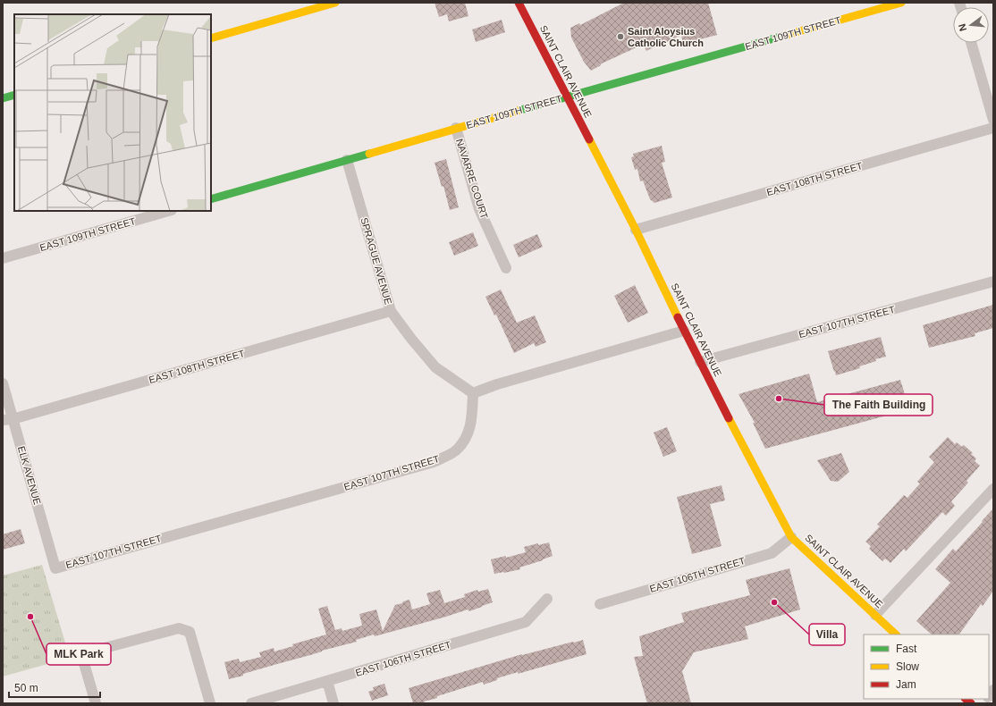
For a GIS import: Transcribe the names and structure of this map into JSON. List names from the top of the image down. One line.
{"streets":{"street":["EAST 109TH STREET","SAINT CLAIR AVENUE","NAVARRE COURT","EAST 108TH STREET","SPRAGUE AVENUE","EAST 107TH STREET","ELK AVENUE","EAST 106TH STREET"]},"crossings":[["EAST 109TH STREET","SAINT CLAIR AVENUE"],["EAST 109TH STREET","NAVARRE COURT"],["EAST 109TH STREET","SPRAGUE AVENUE"],["SAINT CLAIR AVENUE","EAST 108TH STREET"],["SAINT CLAIR AVENUE","EAST 107TH STREET"],["SAINT CLAIR AVENUE","EAST 106TH STREET"],["EAST 108TH STREET","SPRAGUE AVENUE"],["EAST 108TH STREET","ELK AVENUE"],["SPRAGUE AVENUE","EAST 107TH STREET"],["EAST 107TH STREET","ELK AVENUE"]],"places":["Saint Aloysius Catholic Church","The Faith Building","Villa","MLK Park"],"legend":["Fast","Slow","Jam"],"scale_bar":"50 m","north":"left"}
